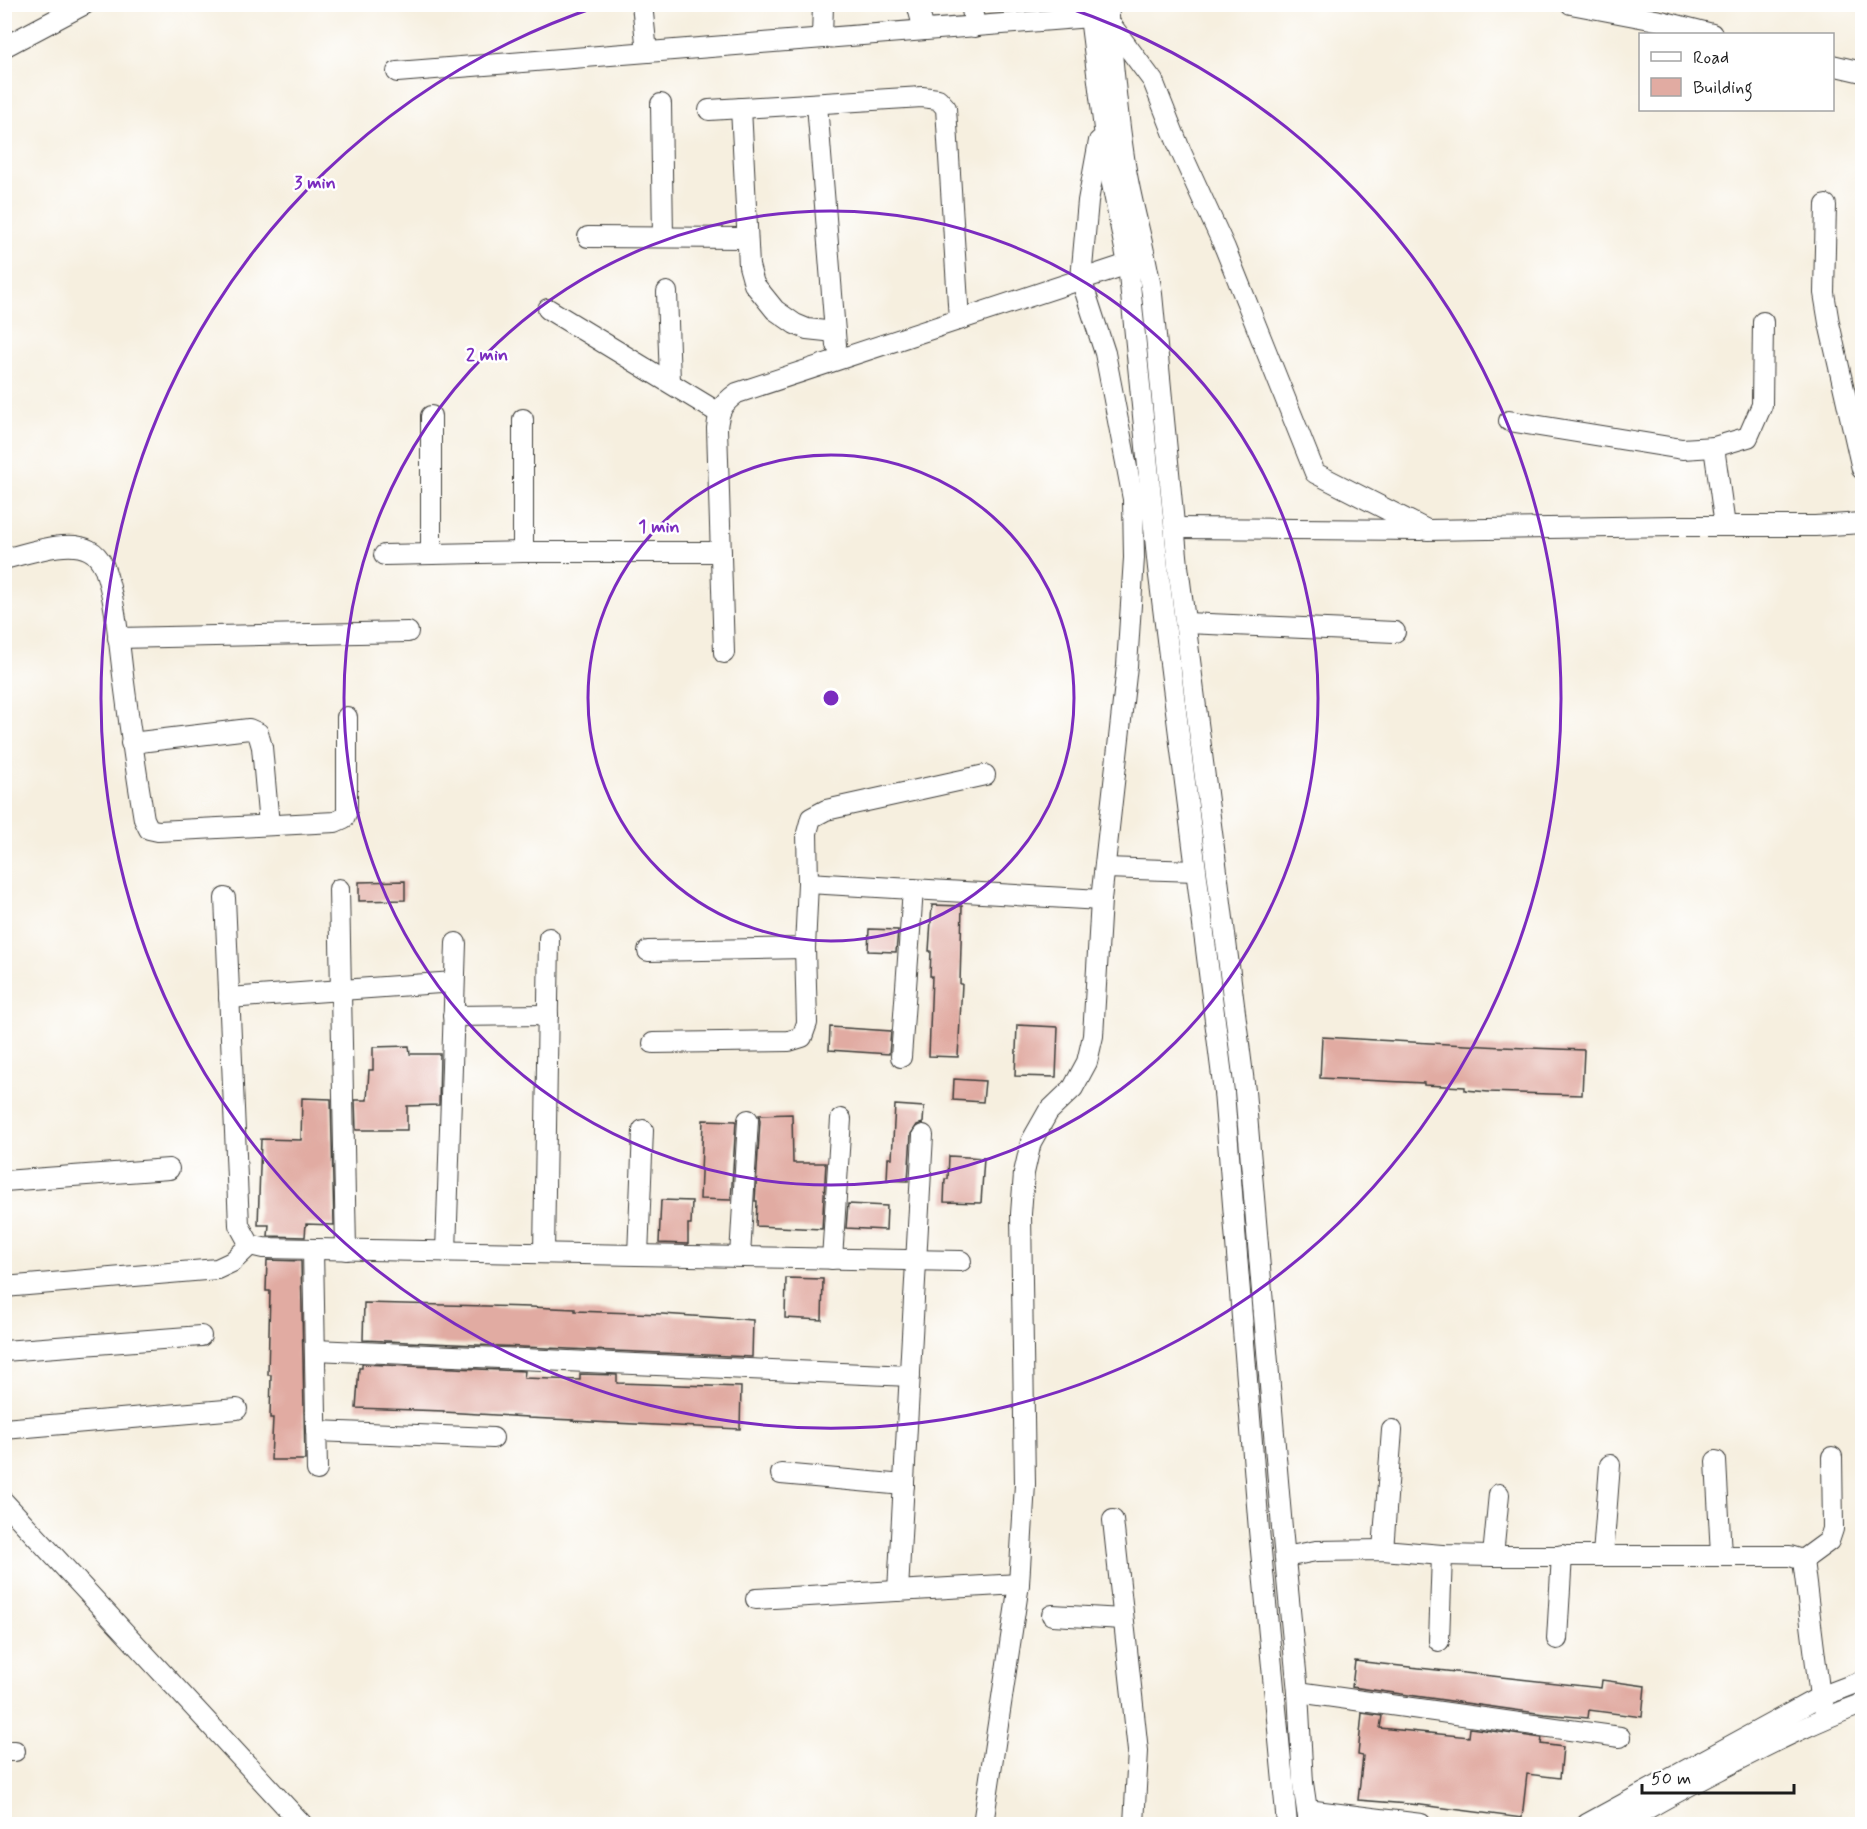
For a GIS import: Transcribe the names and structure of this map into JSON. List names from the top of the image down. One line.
{"legend":["Road","Building"],"scale_bar":"50 m","rings":["3 min","2 min","1 min"]}
